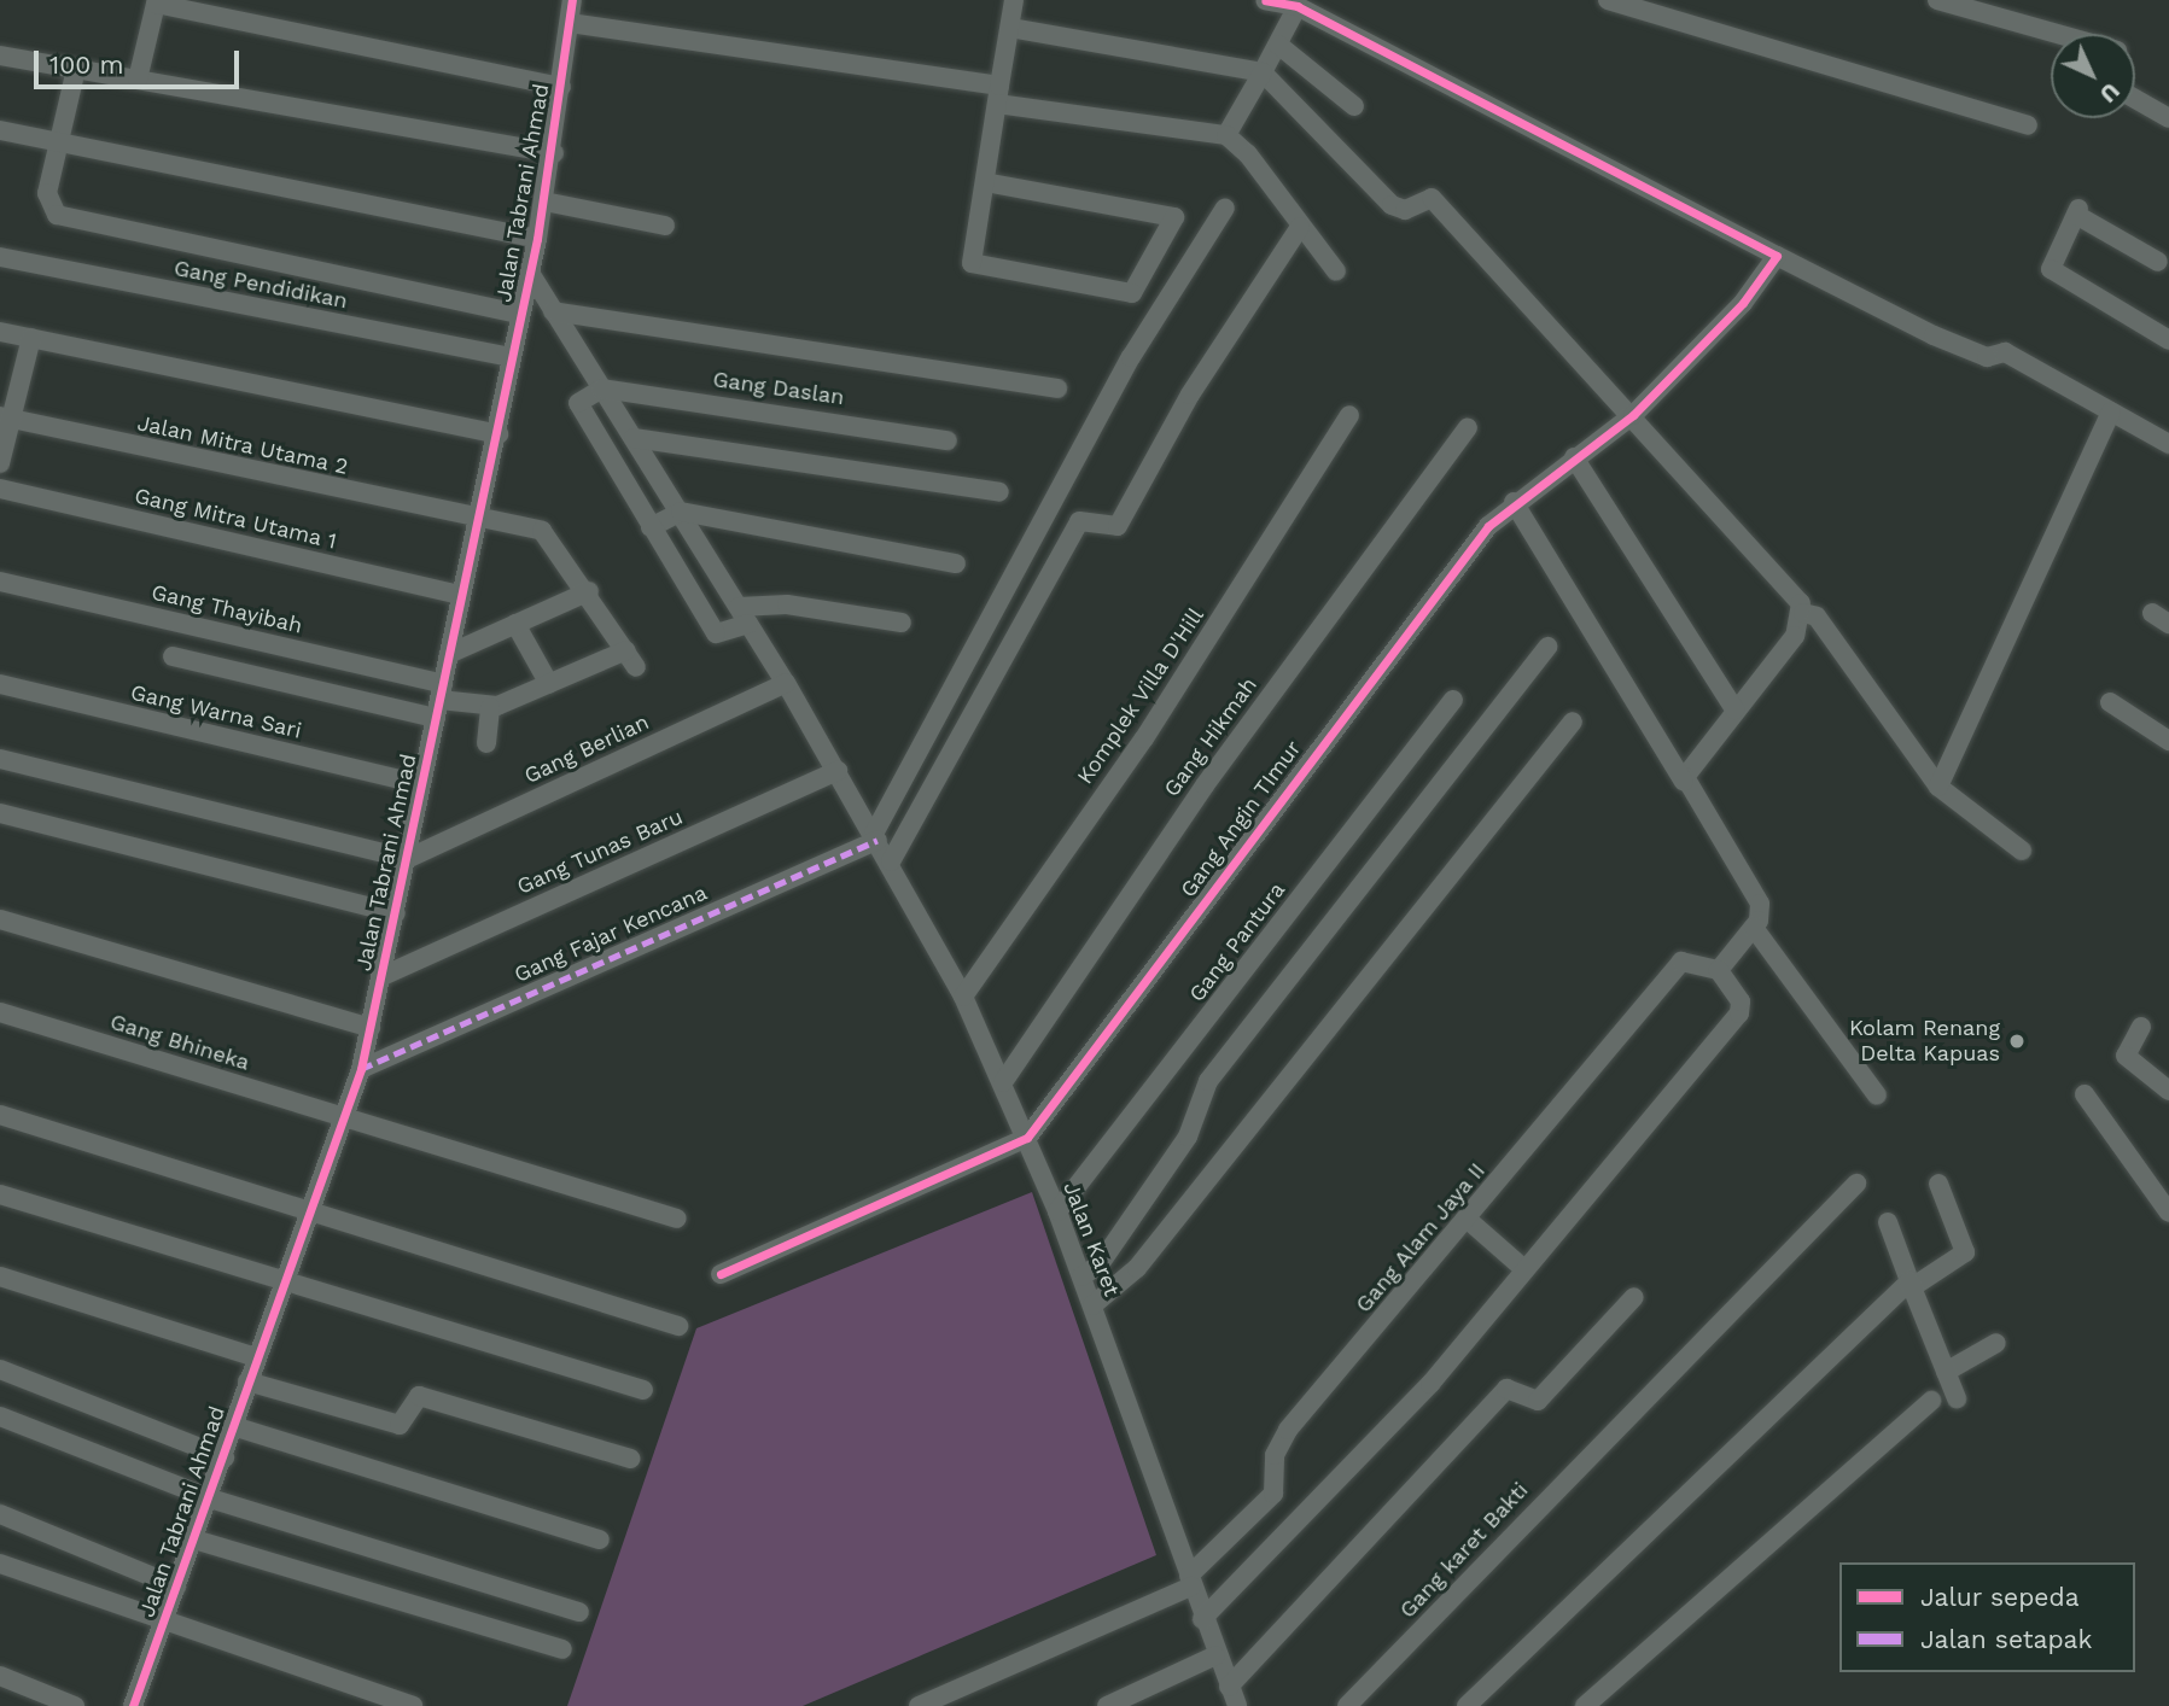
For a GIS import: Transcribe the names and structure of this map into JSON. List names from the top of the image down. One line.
{"streets":{"street":["Jalan Tabrani Ahmad","Gang Pendidikan","Gang Daslan","Jalan Mitra Utama 2","Gang Mitra Utama 1","Gang Thayibah","Komplek Villa D'Hill","Gang Warna Sari","Gang Hikmah","Gang Berlian","Gang Angin TImur","Gang Tunas Baru","Gang Fajar Kencana","Gang Pantura","Gang Bhineka","Gang Alam Jaya II","Jalan Karet","Gang karet Bakti"]},"crossings":[["Jalan Tabrani Ahmad","Gang Pendidikan"],["Jalan Tabrani Ahmad","Jalan Mitra Utama 2"],["Jalan Tabrani Ahmad","Gang Mitra Utama 1"],["Jalan Tabrani Ahmad","Gang Thayibah"],["Jalan Tabrani Ahmad","Gang Warna Sari"],["Jalan Tabrani Ahmad","Gang Berlian"],["Jalan Tabrani Ahmad","Gang Tunas Baru"],["Jalan Tabrani Ahmad","Gang Fajar Kencana"],["Jalan Tabrani Ahmad","Gang Bhineka"],["Jalan Tabrani Ahmad","Jalan Karet"],["Gang Daslan","Jalan Karet"],["Komplek Villa D'Hill","Jalan Karet"],["Gang Hikmah","Jalan Karet"],["Gang Berlian","Jalan Karet"],["Gang Angin TImur","Jalan Karet"],["Gang Tunas Baru","Jalan Karet"],["Gang Fajar Kencana","Jalan Karet"],["Gang Pantura","Jalan Karet"],["Gang Alam Jaya II","Jalan Karet"]],"places":["Kolam Renang Delta Kapuas"],"legend":["Jalur sepeda","Jalan setapak"],"scale_bar":"100 m","north":"bottom right"}
